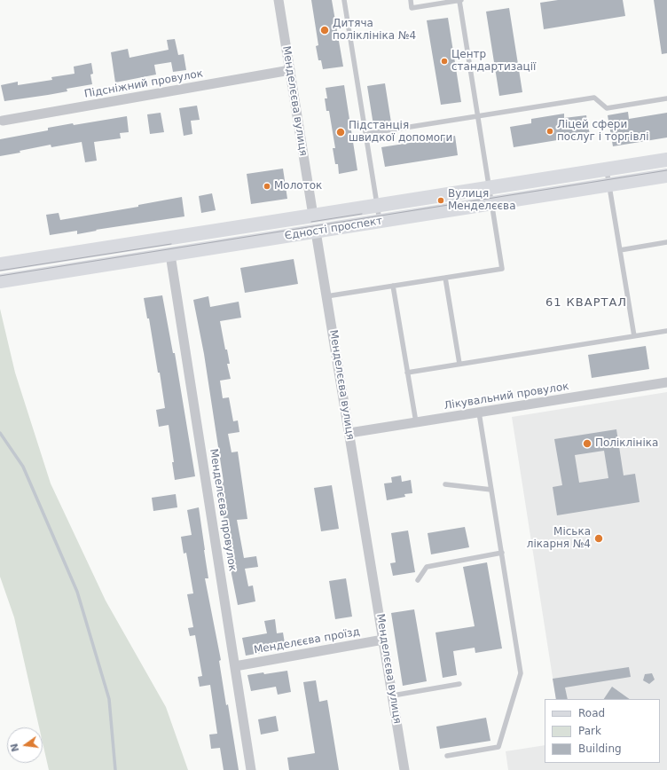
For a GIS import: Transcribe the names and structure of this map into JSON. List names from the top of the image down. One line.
{"streets":{"main road":["Менделєєва вулиця","Єдності проспект"],"street":["Підсніжний провулок","Лікувальний провулок","Менделєєва провулок","Менделєєва проїзд"]},"crossings":[["Підсніжний провулок","Менделєєва вулиця"],["Менделєєва вулиця","Єдності проспект"],["Менделєєва вулиця","Лікувальний провулок"],["Менделєєва вулиця","Менделєєва проїзд"],["Єдності проспект","Менделєєва провулок"],["Менделєєва провулок","Менделєєва проїзд"]],"districts":["61 КВАРТАЛ"],"places":["Дитяча поліклініка №4","Центр стандартизації","Ліцей сфери послуг і торгівлі","Підстанція швидкої допомоги","Молоток","Вулиця Менделєєва","Поліклініка","Міська лікарня №4"],"legend":["Road","Park","Building"],"north":"left"}
